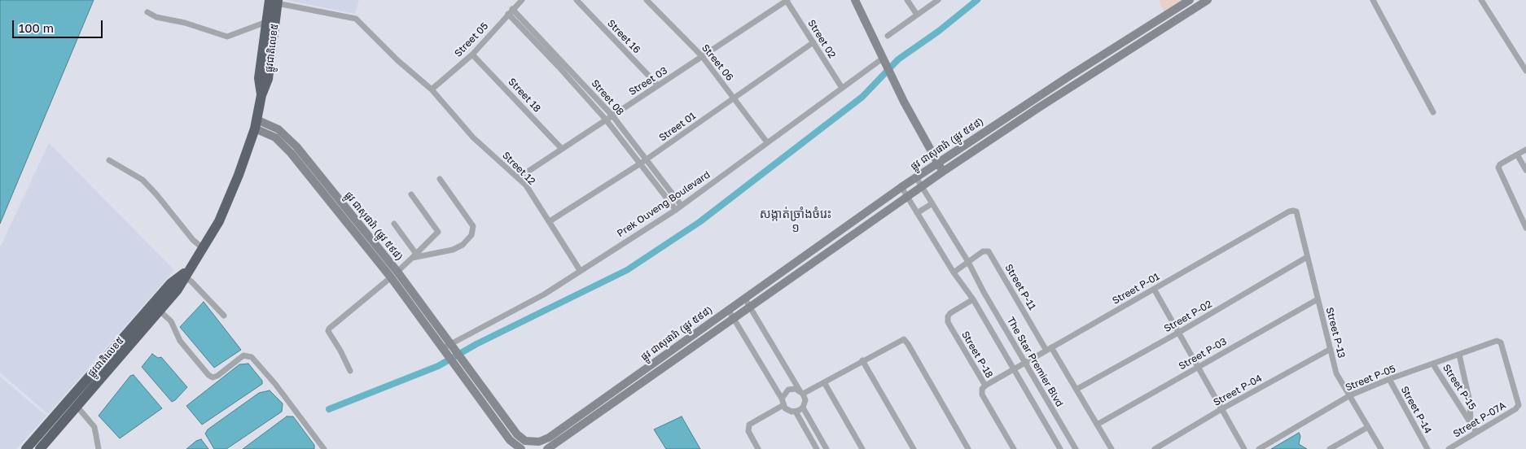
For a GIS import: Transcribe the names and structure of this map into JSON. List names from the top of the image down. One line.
{"streets":{"highway":["ផ្លូវជាតិលេខ៥"],"main road":["ផ្លូវ ជាសុផារ៉ា (ផ្លូវ ៥៩៨)"],"street":["Street 16","Street 02","Street 05","Street 06","Street 03","Street 18","Street 08","Street 01","Street 12","Prek Ouveng Boulevard","Street P-11","Street P-01","Street P-02","Street P-13","Street P-03","Street P-18","The Star Premier Blvd","Street P-05","Street P-15","Street P-04","Street P-14","Street P-07A"]},"crossings":[["Street 16","Street 03"],["Street 02","Street 03"],["Street 02","Street 01"],["Street 02","Prek Ouveng Boulevard"],["Street 05","Street 18"],["Street 05","Street 08"],["Street 05","Street 12"],["ផ្លូវជាតិលេខ៥","ផ្លូវ ជាសុផារ៉ា (ផ្លូវ ៥៩៨)"],["ផ្លូវជាតិលេខ៥","Street 12"],["Street 06","Street 03"],["Street 06","Street 01"],["Street 06","Prek Ouveng Boulevard"],["Street 03","Street 18"],["Street 03","Street 08"],["Street 03","Street 12"],["Street 08","Street 01"],["Street 08","Prek Ouveng Boulevard"],["Street 01","Street 12"],["ផ្លូវ ជាសុផារ៉ា (ផ្លូវ ៥៩៨)","Prek Ouveng Boulevard"],["ផ្លូវ ជាសុផារ៉ា (ផ្លូវ ៥៩៨)","The Star Premier Blvd"],["Street 12","Prek Ouveng Boulevard"],["Street P-11","Street P-01"],["Street P-11","Street P-02"],["Street P-11","Street P-03"],["Street P-11","The Star Premier Blvd"],["Street P-01","Street P-13"],["Street P-01","Street P-18"],["Street P-01","The Star Premier Blvd"],["Street P-02","Street P-13"],["Street P-13","Street P-03"],["Street P-13","Street P-05"],["Street P-13","Street P-04"],["Street P-05","Street P-15"],["Street P-05","Street P-14"],["Street P-05","Street P-07A"]],"districts":["សង្កាត់ច្រាំងចំរេះ ១"],"scale_bar":"100 m"}
